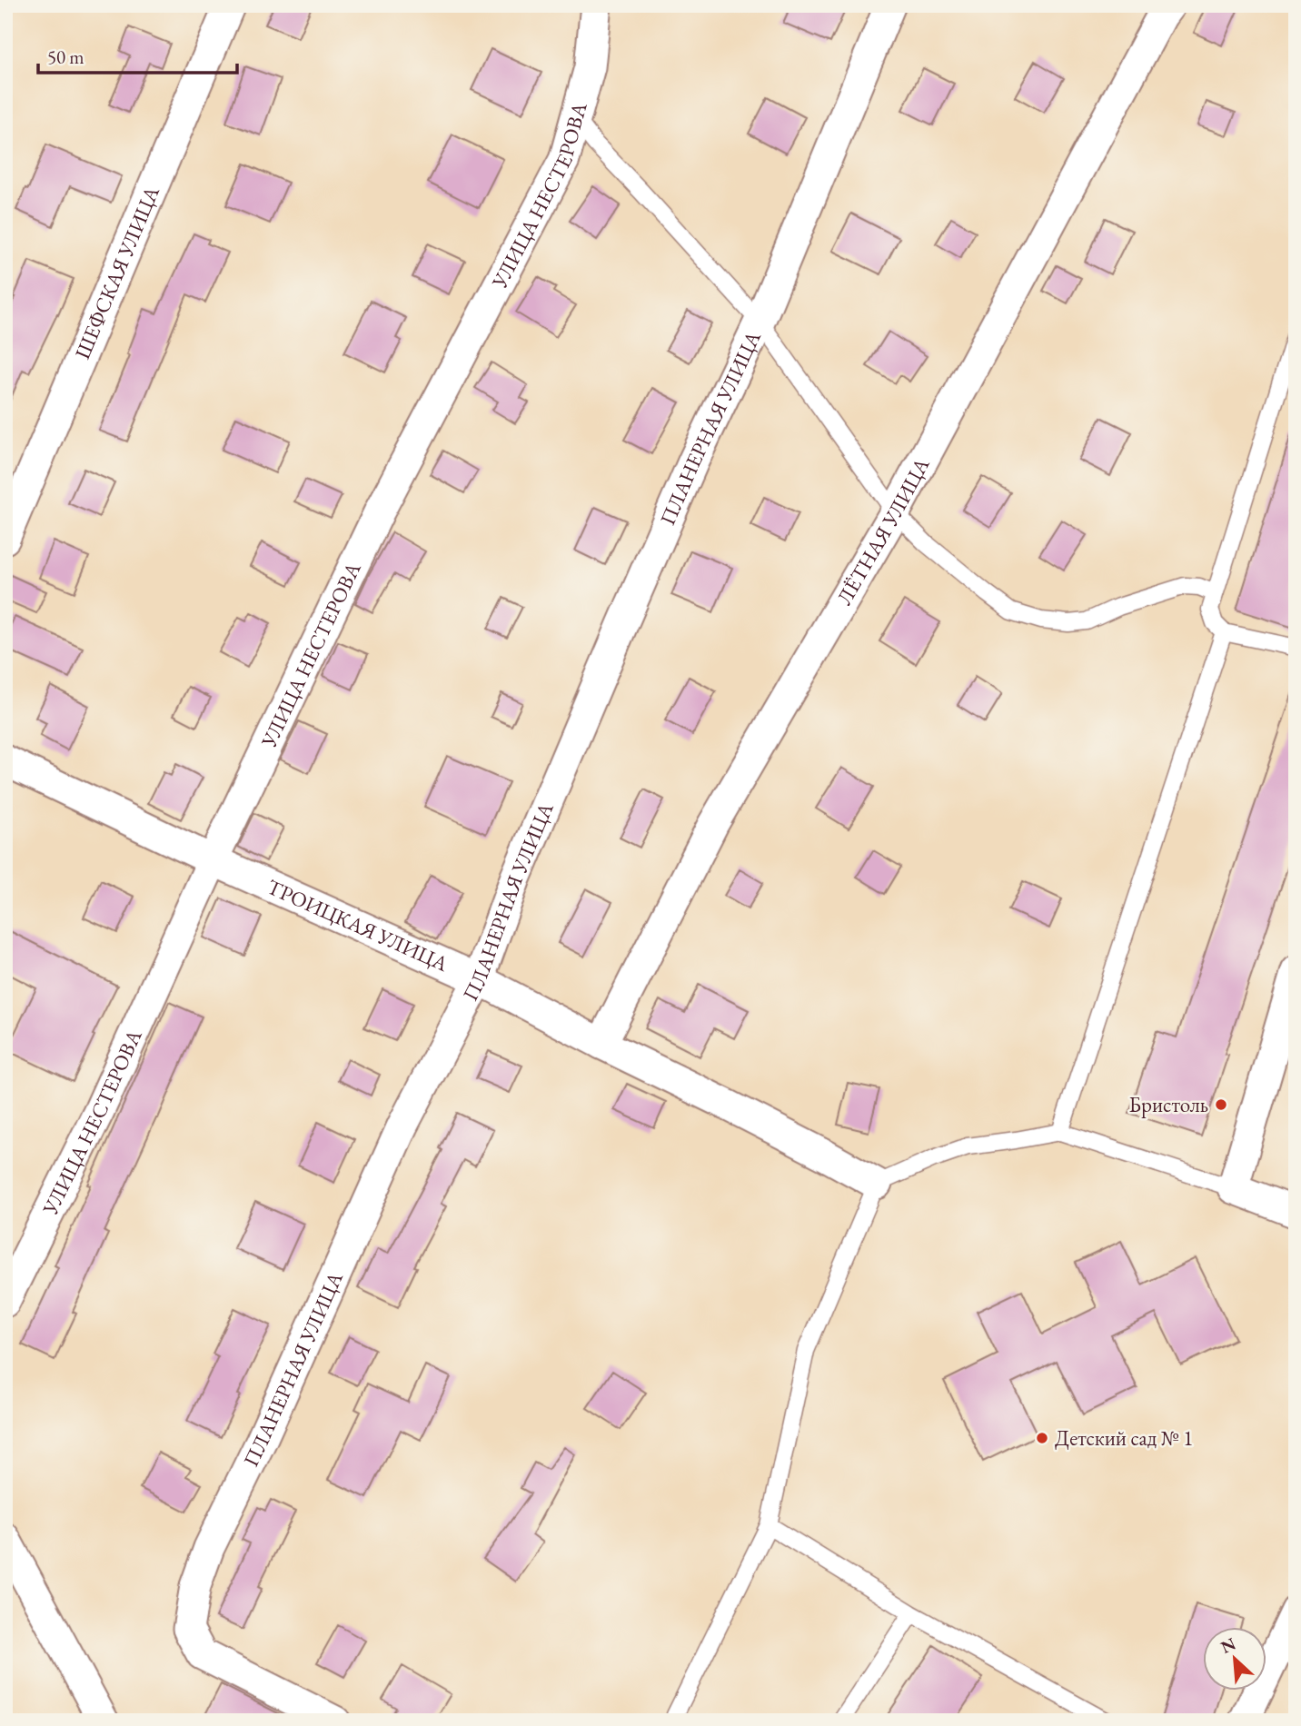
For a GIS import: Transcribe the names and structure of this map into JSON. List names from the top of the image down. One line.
{"streets":{"street":["УЛИЦА НЕСТЕРОВА","ШЕФСКАЯ УЛИЦА","ПЛАНЕРНАЯ УЛИЦА","ЛЁТНАЯ УЛИЦА","ТРОИЦКАЯ УЛИЦА"]},"crossings":[["УЛИЦА НЕСТЕРОВА","ТРОИЦКАЯ УЛИЦА"],["ПЛАНЕРНАЯ УЛИЦА","ТРОИЦКАЯ УЛИЦА"],["ЛЁТНАЯ УЛИЦА","ТРОИЦКАЯ УЛИЦА"]],"places":["Бристоль","Детский сад № 1"],"scale_bar":"50 m","north":"top left"}
